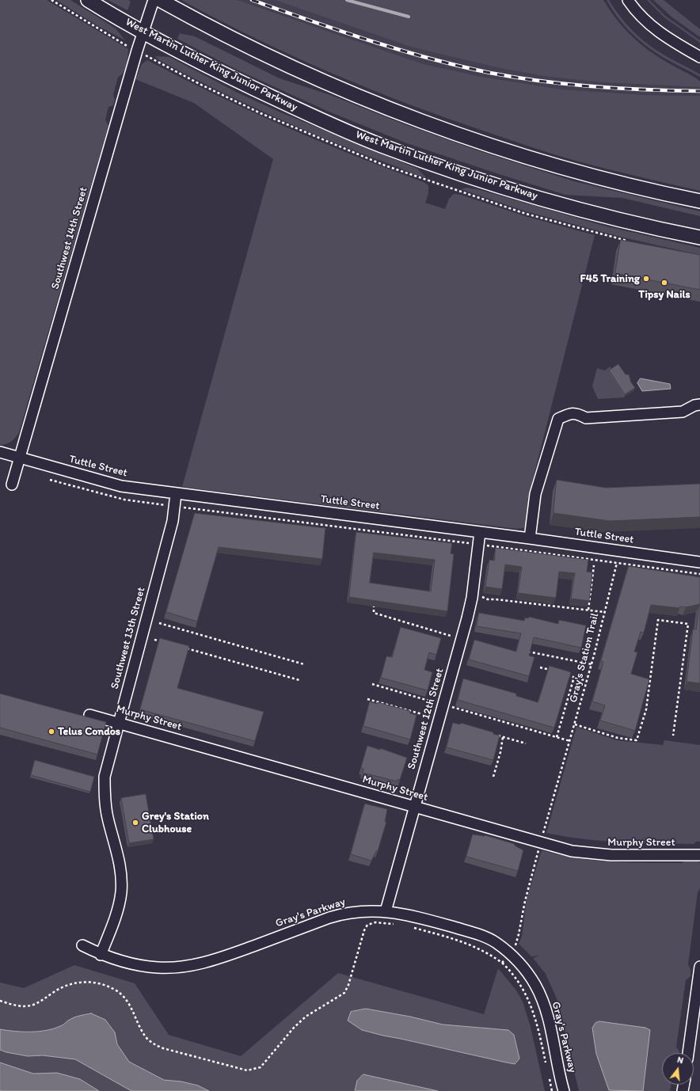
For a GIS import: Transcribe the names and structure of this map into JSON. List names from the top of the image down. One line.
{"streets":{"main road":["West Martin Luther King Junior Parkway"],"street":["Southwest 14th Street","Tuttle Street","Southwest 13th Street","Murphy Street","Southwest 12th Street","Gray's Parkway"],"path":["Gray's Station Trail"]},"crossings":[["West Martin Luther King Junior Parkway","Southwest 14th Street"],["Southwest 14th Street","Tuttle Street"],["Tuttle Street","Southwest 13th Street"],["Tuttle Street","Southwest 12th Street"],["Southwest 13th Street","Murphy Street"],["Southwest 13th Street","Gray's Parkway"],["Murphy Street","Southwest 12th Street"],["Southwest 12th Street","Gray's Parkway"]],"places":["F45 Training","Tipsy Nails","Telus Condos","Grey's Station Clubhouse"],"north":"top"}
